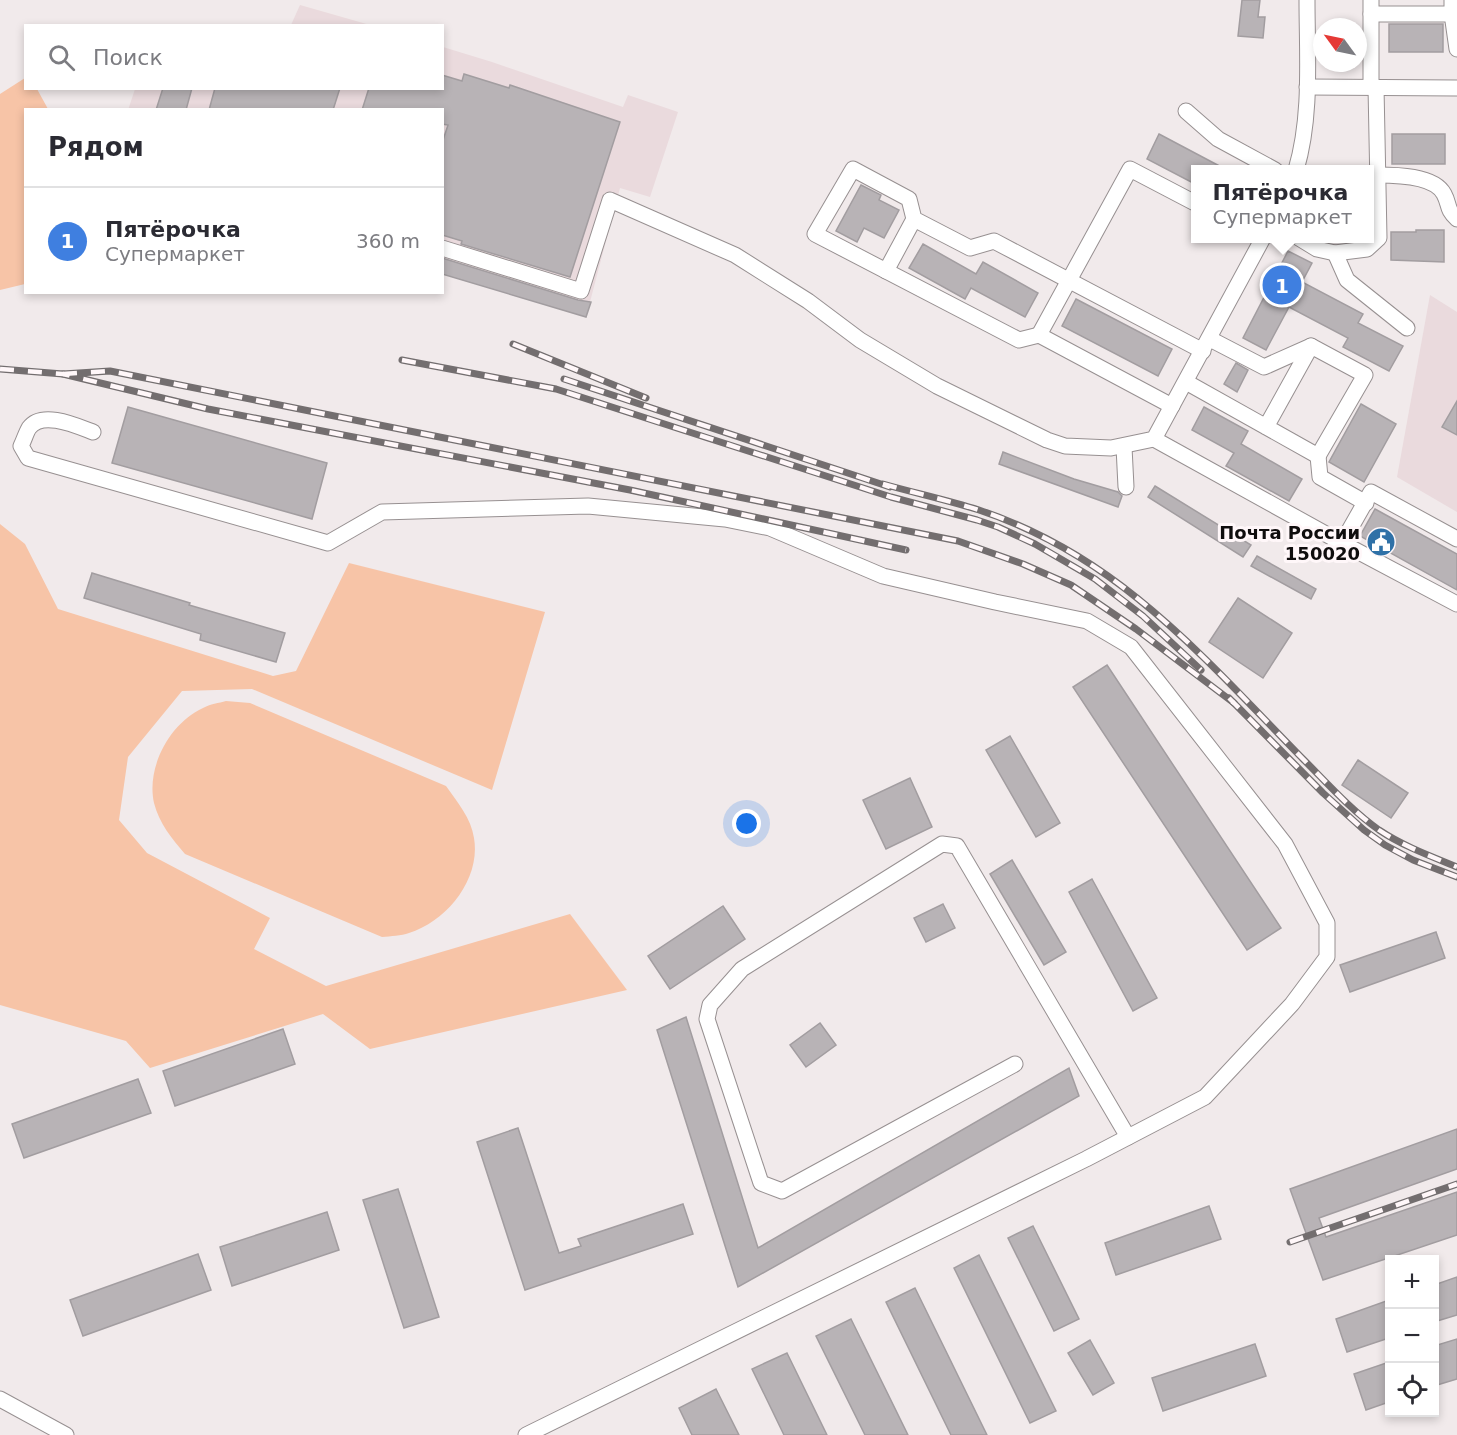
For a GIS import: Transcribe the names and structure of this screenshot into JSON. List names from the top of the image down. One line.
{"places":{"public building":["Почта России 150020"]},"north":"top left","page":{"search":"Поиск","heading":"Рядом","popup":["Пятёрочка","Супермаркет"],"list":[{"mark":"1","name":"Пятёрочка","note":"Супермаркет","value":"360 m"}],"pins":"1","map_buttons":["+","−"]}}
